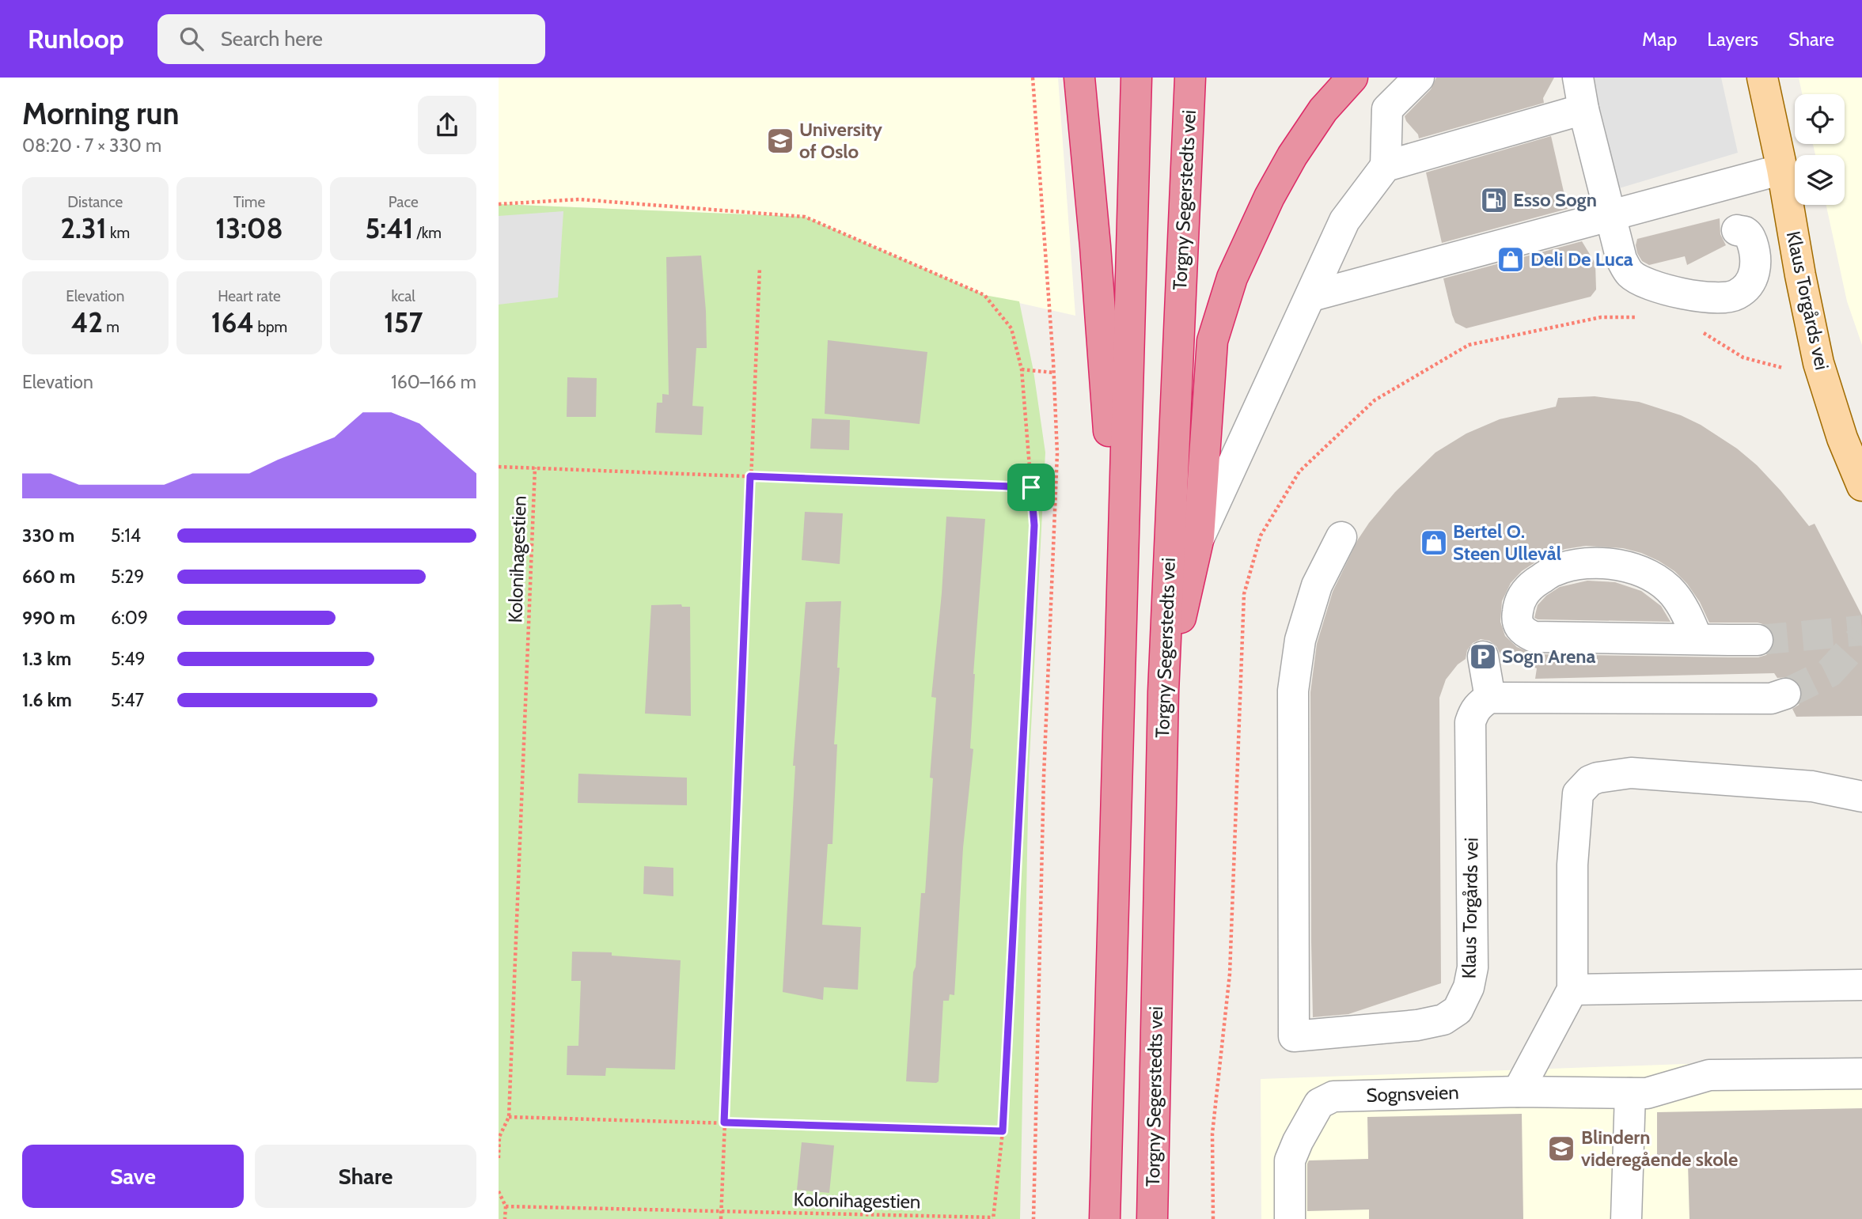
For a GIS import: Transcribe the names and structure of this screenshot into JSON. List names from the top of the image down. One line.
{"streets":{"highway":["Torgny Segerstedts vei"],"main road":["Klaus Torgårds vei"],"lane":["Sognsveien"],"path":["Kolonihagestien"]},"places":{"school or university":["University of Oslo","Blindern videregående skole"],"fuel station":["Esso Sogn"],"shop":["Deli De Luca","Bertel O. Steen Ullevål"],"parking":["Sogn Arena"]},"page":{"header":"Runloop","search":"Search here","nav":["Map","Layers","Share"],"heading":["Morning run","08:20 · 7 × 330 m"],"stats":[["Distance","2.31 km"],["Time","13:08"],["Pace","5:41 /km"],["Elevation","42 m"],["Heart rate","164 bpm"],["kcal","157"]],"chart":["Elevation","160–166 m"],"list":[{"name":"330 m","note":"5:14"},{"name":"660 m","note":"5:29"},{"name":"990 m","note":"6:09"},{"name":"1.3 km","note":"5:49"},{"name":"1.6 km","note":"5:47"}],"buttons":["Save","Share"]}}
